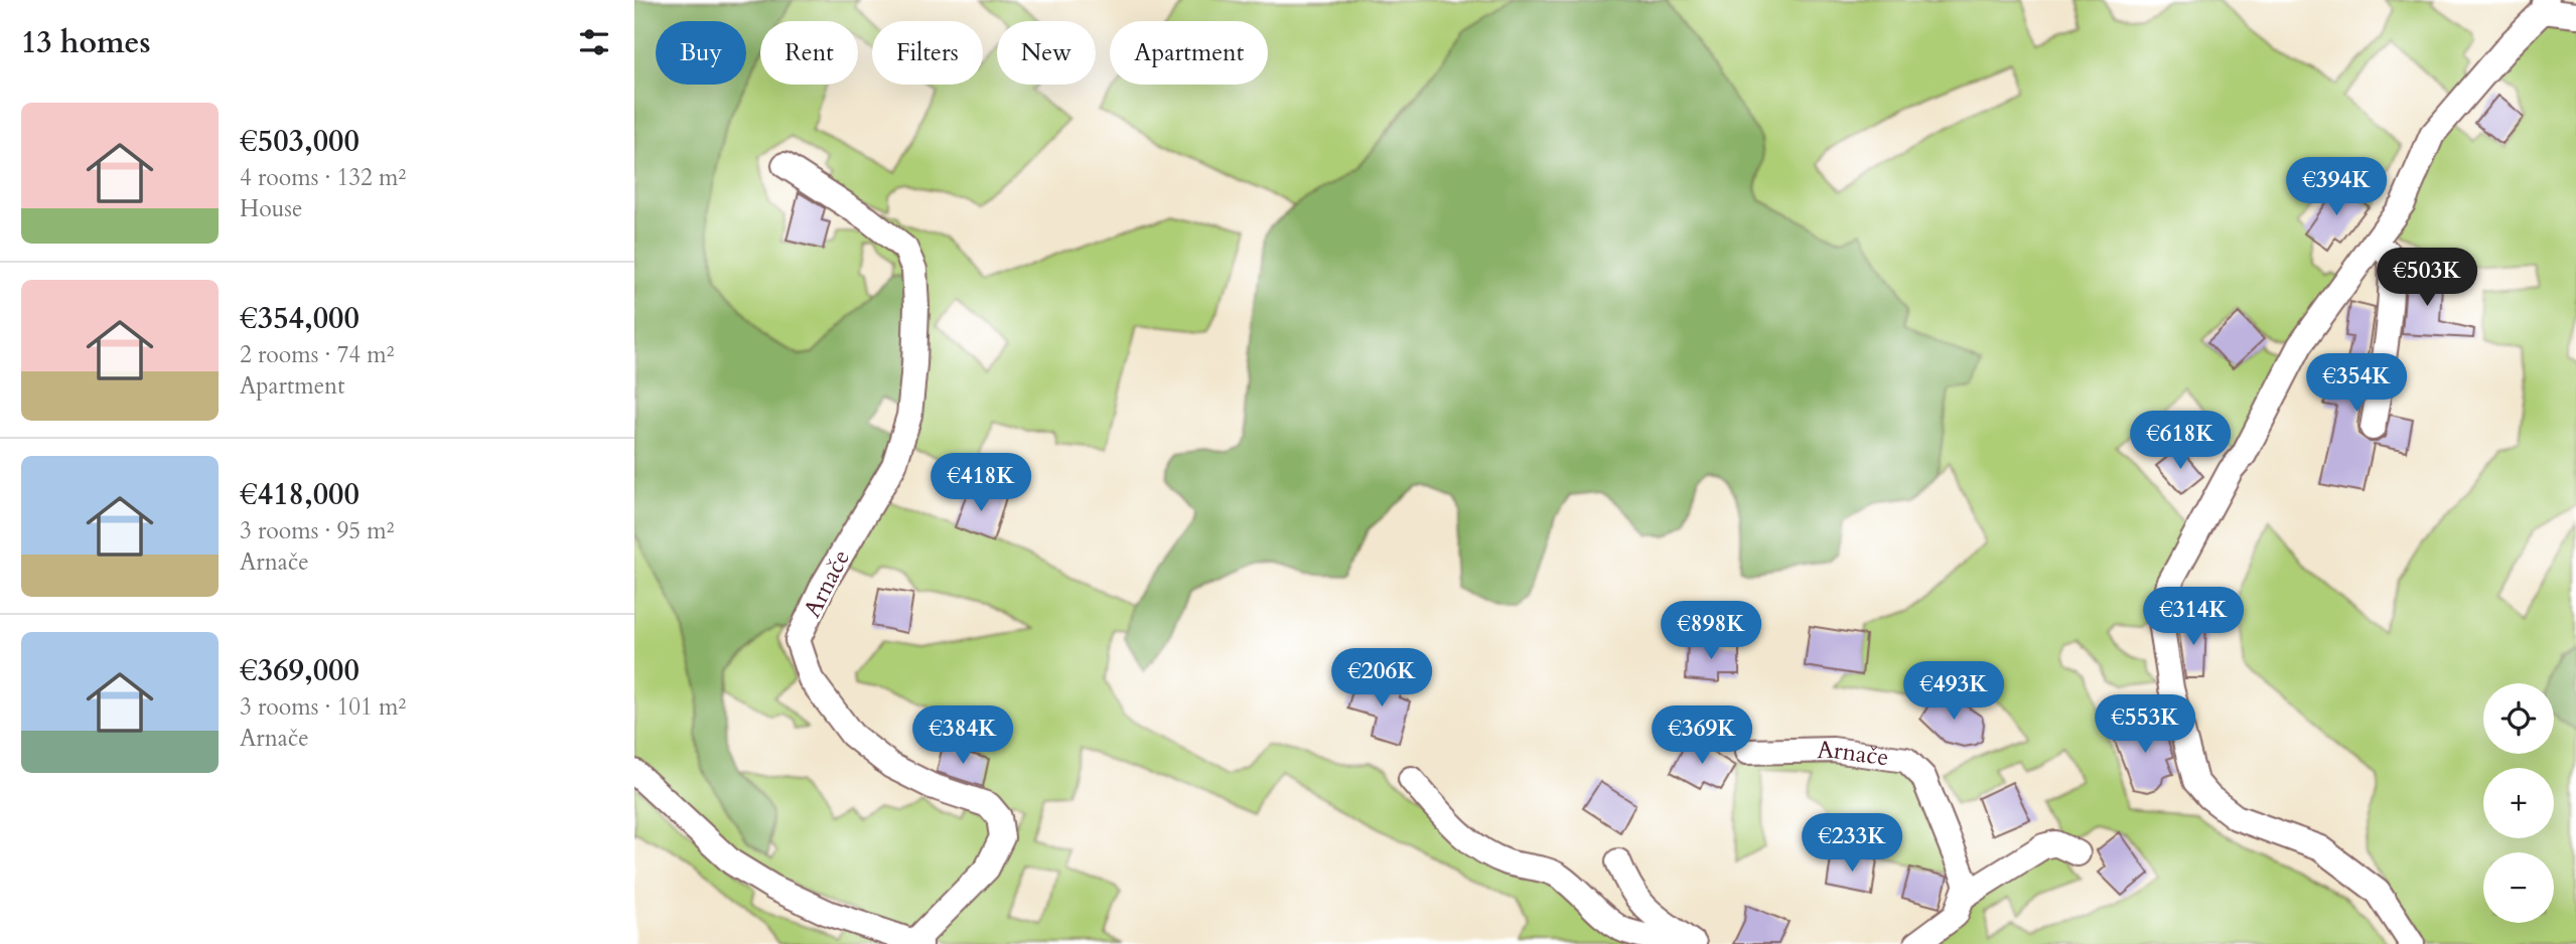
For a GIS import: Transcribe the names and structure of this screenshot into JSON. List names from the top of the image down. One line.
{"streets":{"street":["Arnače"]},"page":{"heading":"13 homes","chip":["Buy","Rent","Filters","New","Apartment"],"list":[{"name":"€503,000","note":"4 rooms · 132 m² · House"},{"name":"€354,000","note":"2 rooms · 74 m² · Apartment"},{"name":"€418,000","note":"3 rooms · 95 m² · Arnače"},{"name":"€369,000","note":"3 rooms · 101 m² · Arnače"}],"price":["€394K","€503K","€354K","€618K","€418K","€314K","€898K","€206K","€493K","€553K","€384K","€369K","€233K"],"map_buttons":["+","−"]}}
